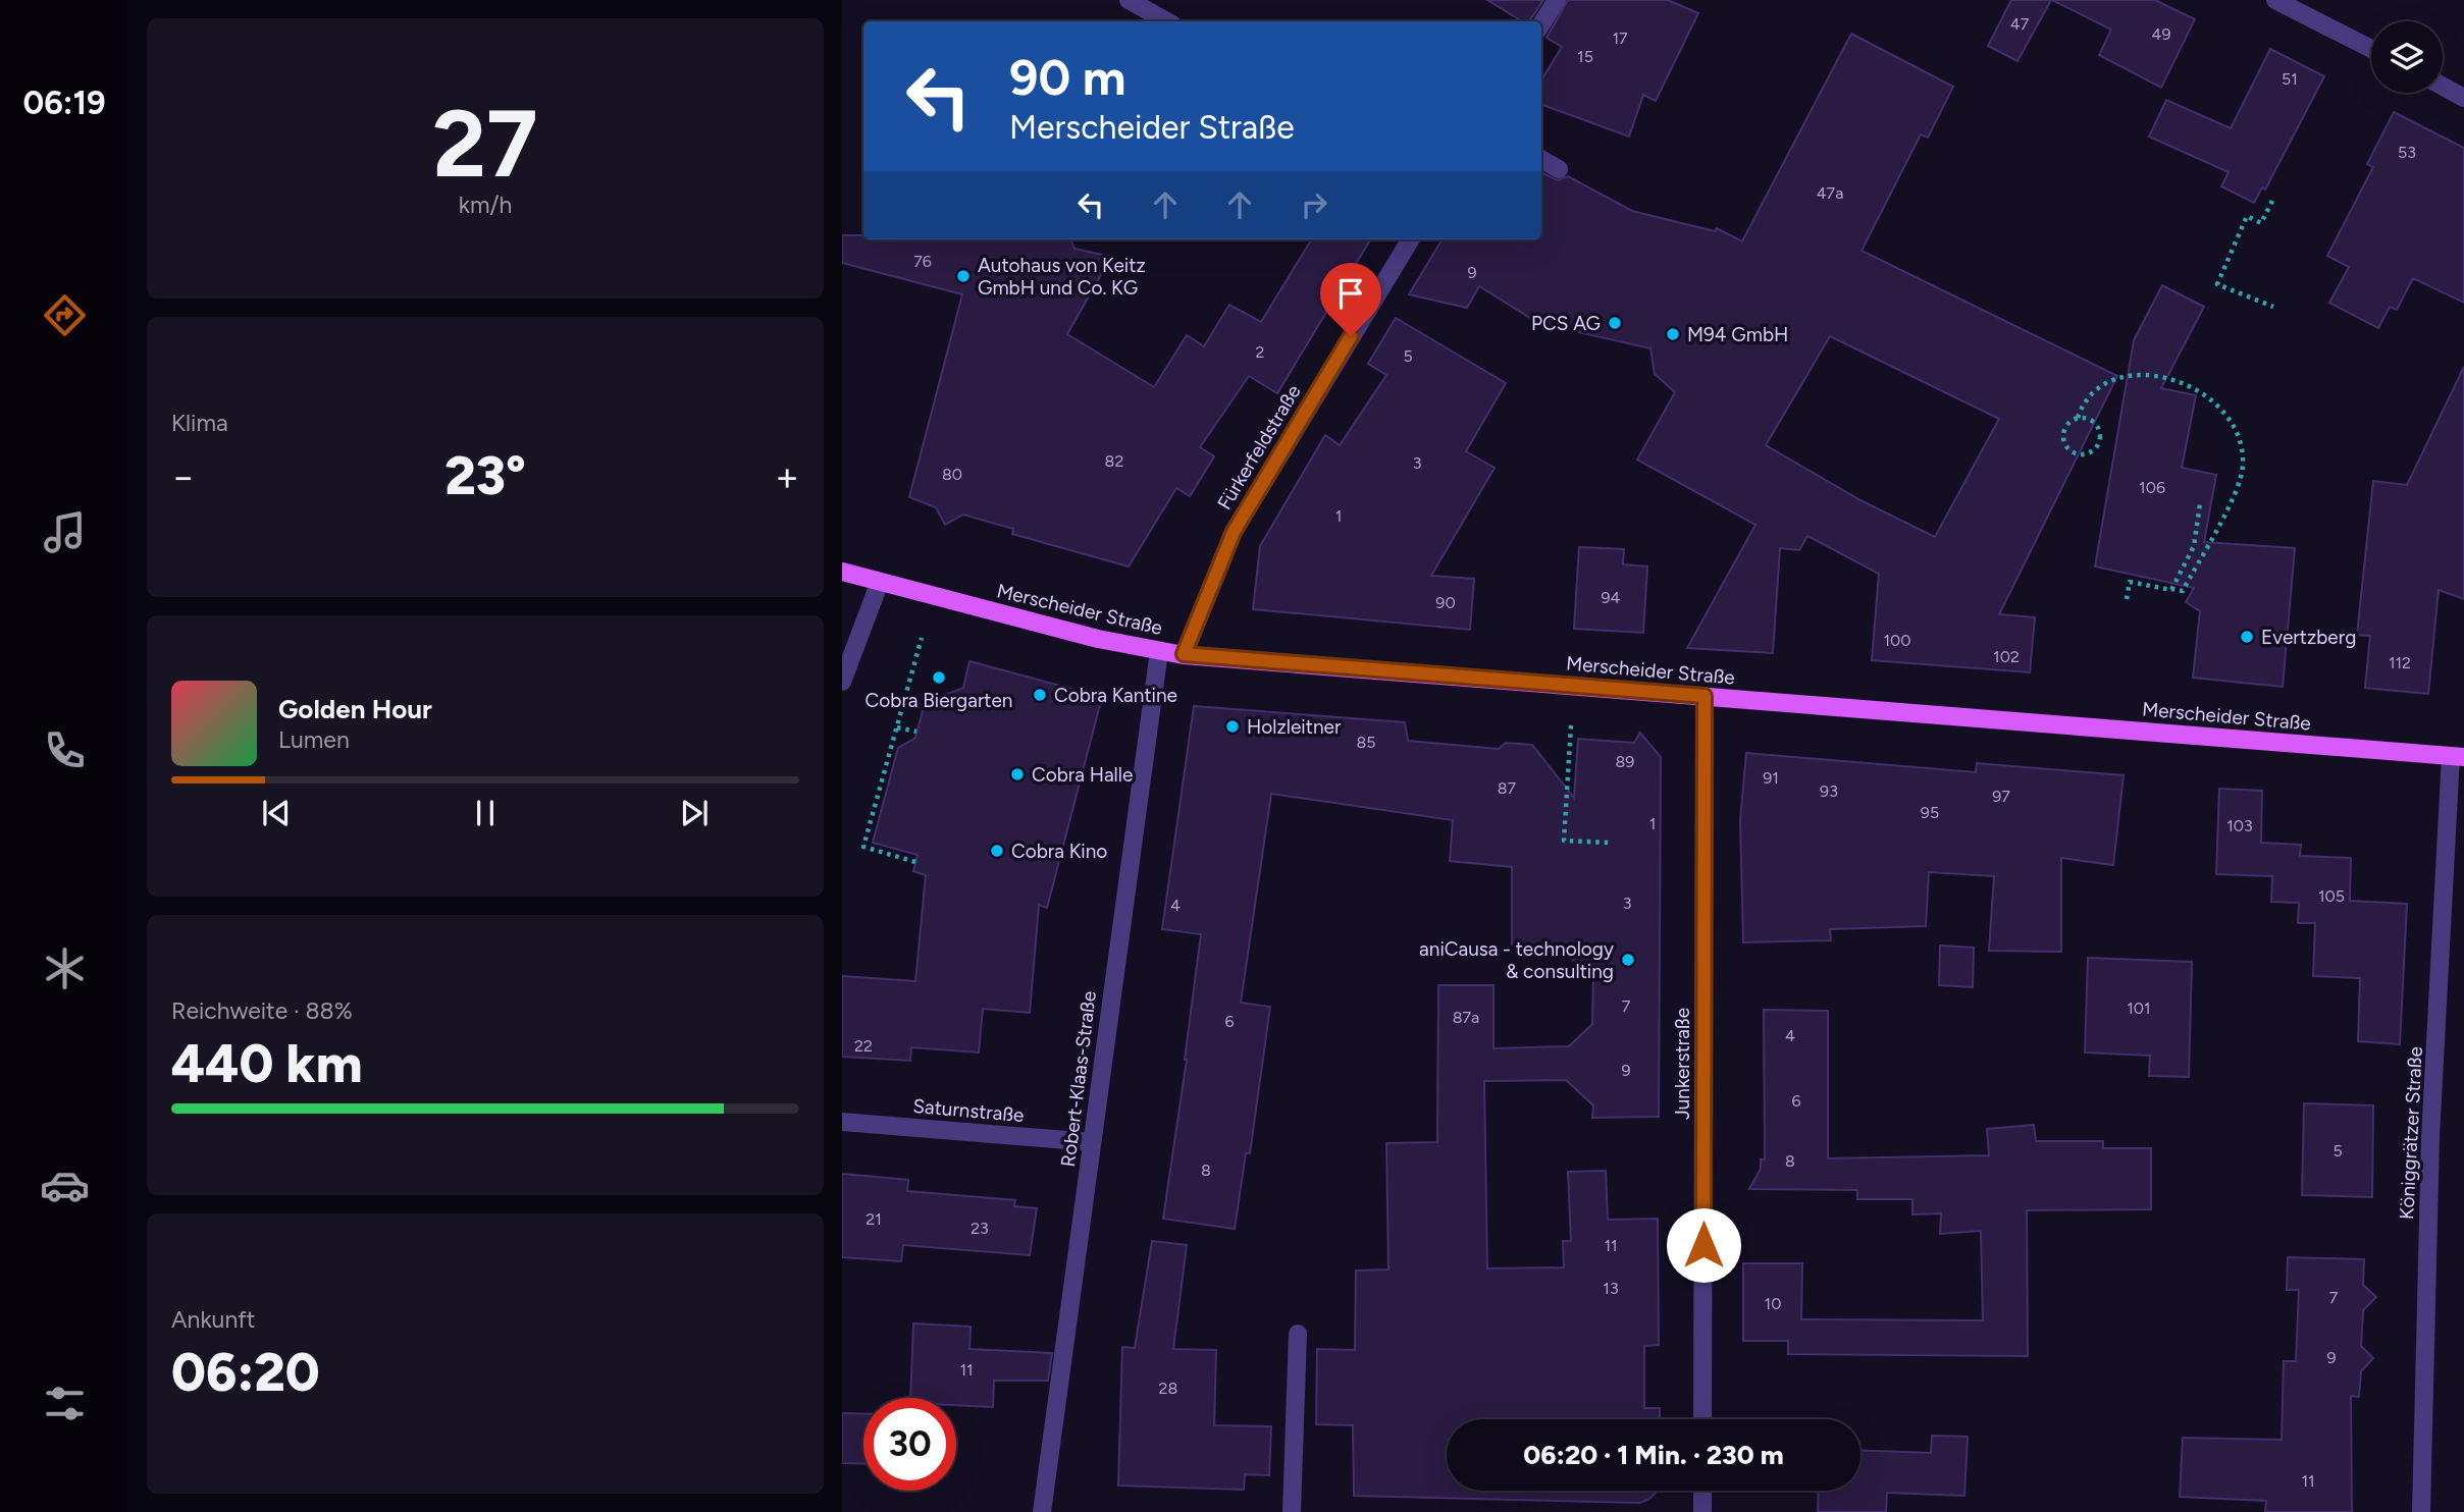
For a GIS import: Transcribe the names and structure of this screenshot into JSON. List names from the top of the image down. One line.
{"streets":{"main road":["Merscheider Straße"],"street":["Fürkerfeldstraße","Junkerstraße","Robert-Klaas-Straße","Saturnstraße","Königgrätzer Straße"]},"crossings":[["Fürkerfeldstraße","Merscheider Straße"],["Merscheider Straße","Junkerstraße"],["Merscheider Straße","Robert-Klaas-Straße"],["Merscheider Straße","Königgrätzer Straße"],["Robert-Klaas-Straße","Saturnstraße"]],"places":["Autohaus von Keitz GmbH und Co. KG","PCS AG","M94 GmbH","Evertzberg","Cobra Biergarten","Cobra Kantine","Holzleitner","Cobra Halle","Cobra Kino","aniCausa - technology & consulting"],"house_numbers":["47","49","17","15","51","53","47a","76","9","2","5","82","3","80","106","1","94","90","100","102","112","85","89","91","87","93","97","95","1","103","105","3","4","7","101","87a","6","4","22","9","6","5","8","8","21","23","11","13","7","10","9","11","28","11"],"page":{"tabs":"06:19","tile":[["27","km/h"],"Klima",["Reichweite · 88%","440 km"],["Ankunft","06:20"]],"turn":["90 m","Merscheider Straße"],"heat":["−","23°","+"],"song":["Golden Hour","Lumen"],"limit":"30","trip":"06:20 · 1 Min. · 230 m"}}
